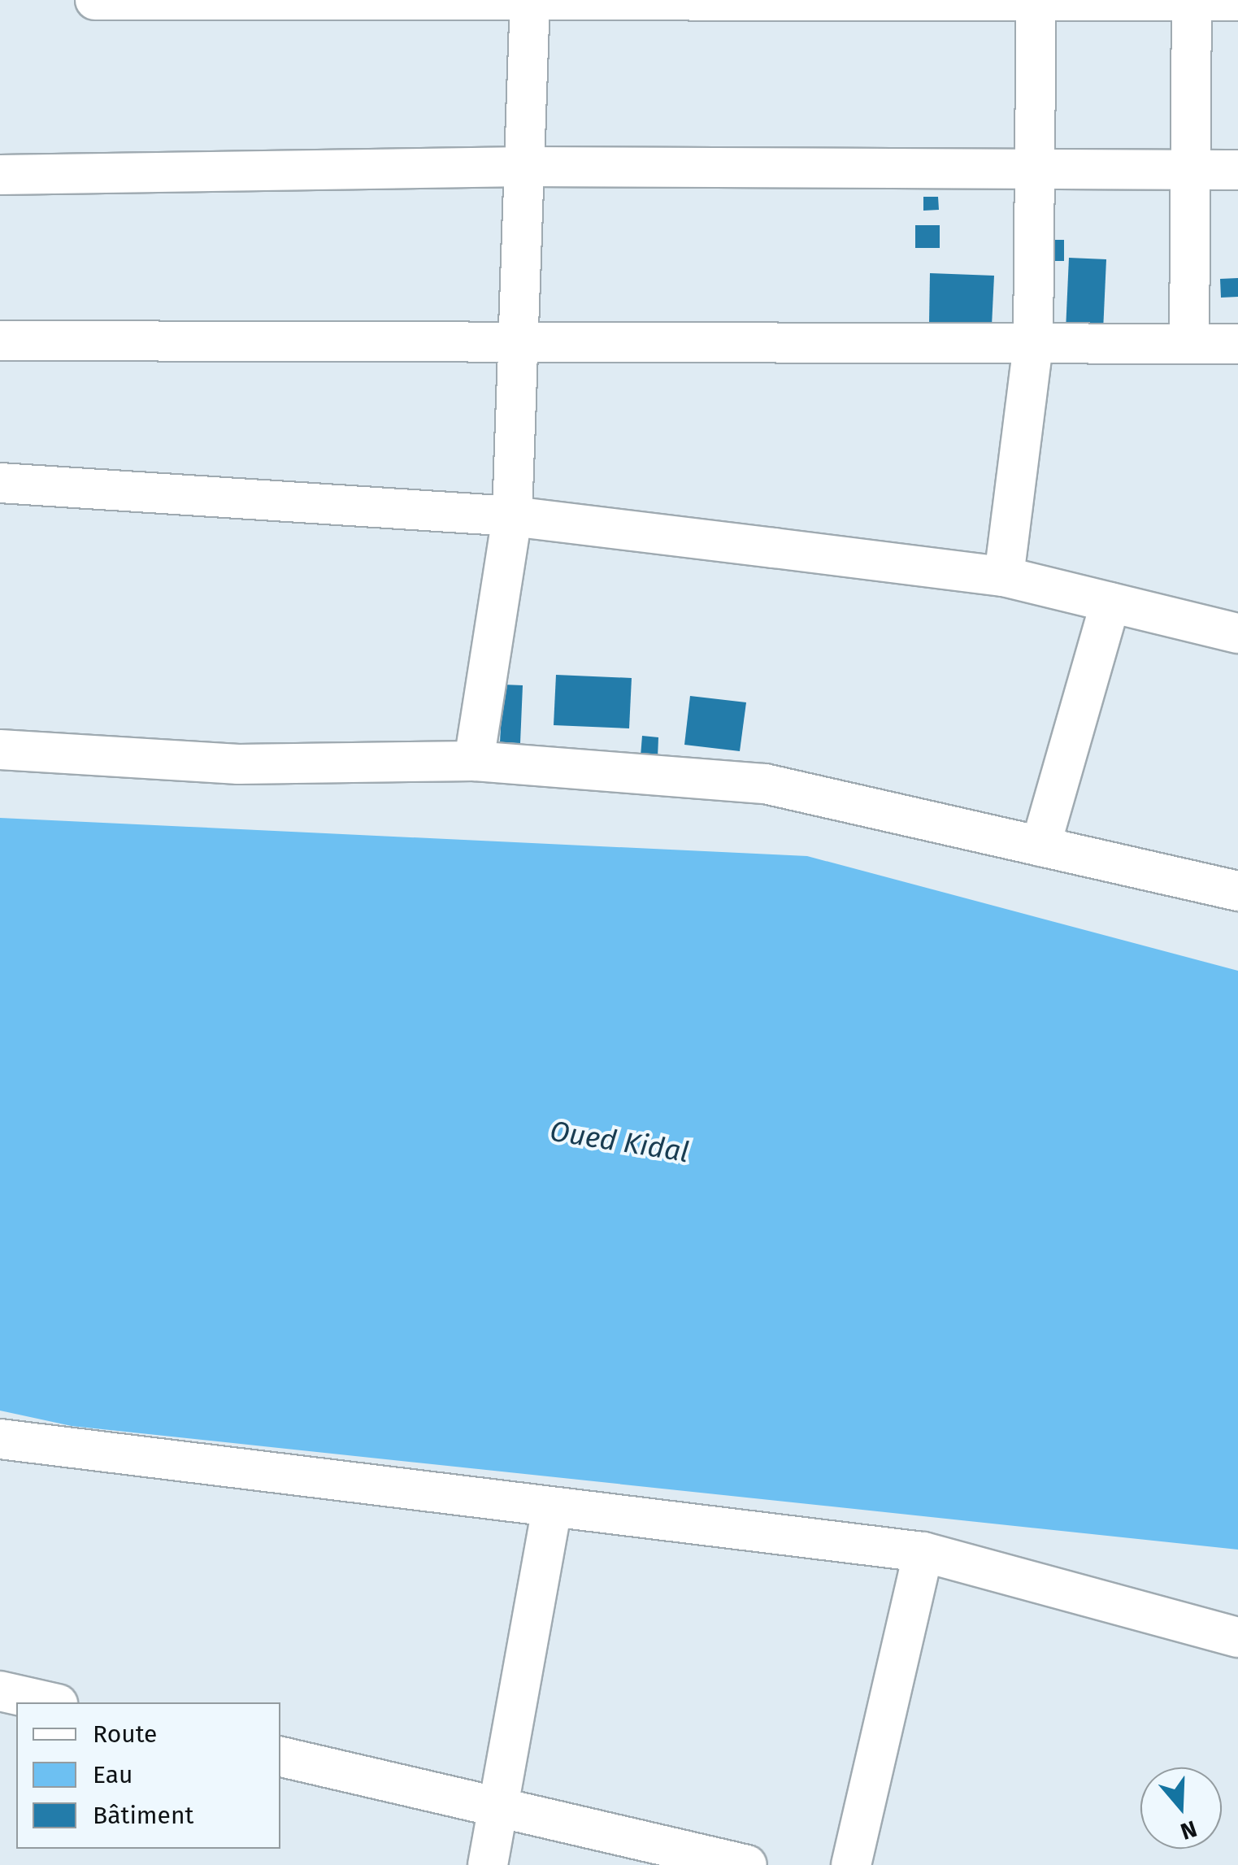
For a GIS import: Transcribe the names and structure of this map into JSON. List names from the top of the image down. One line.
{"water":["Oued Kidal"],"legend":["Route","Eau","Bâtiment"],"north":"bottom"}
